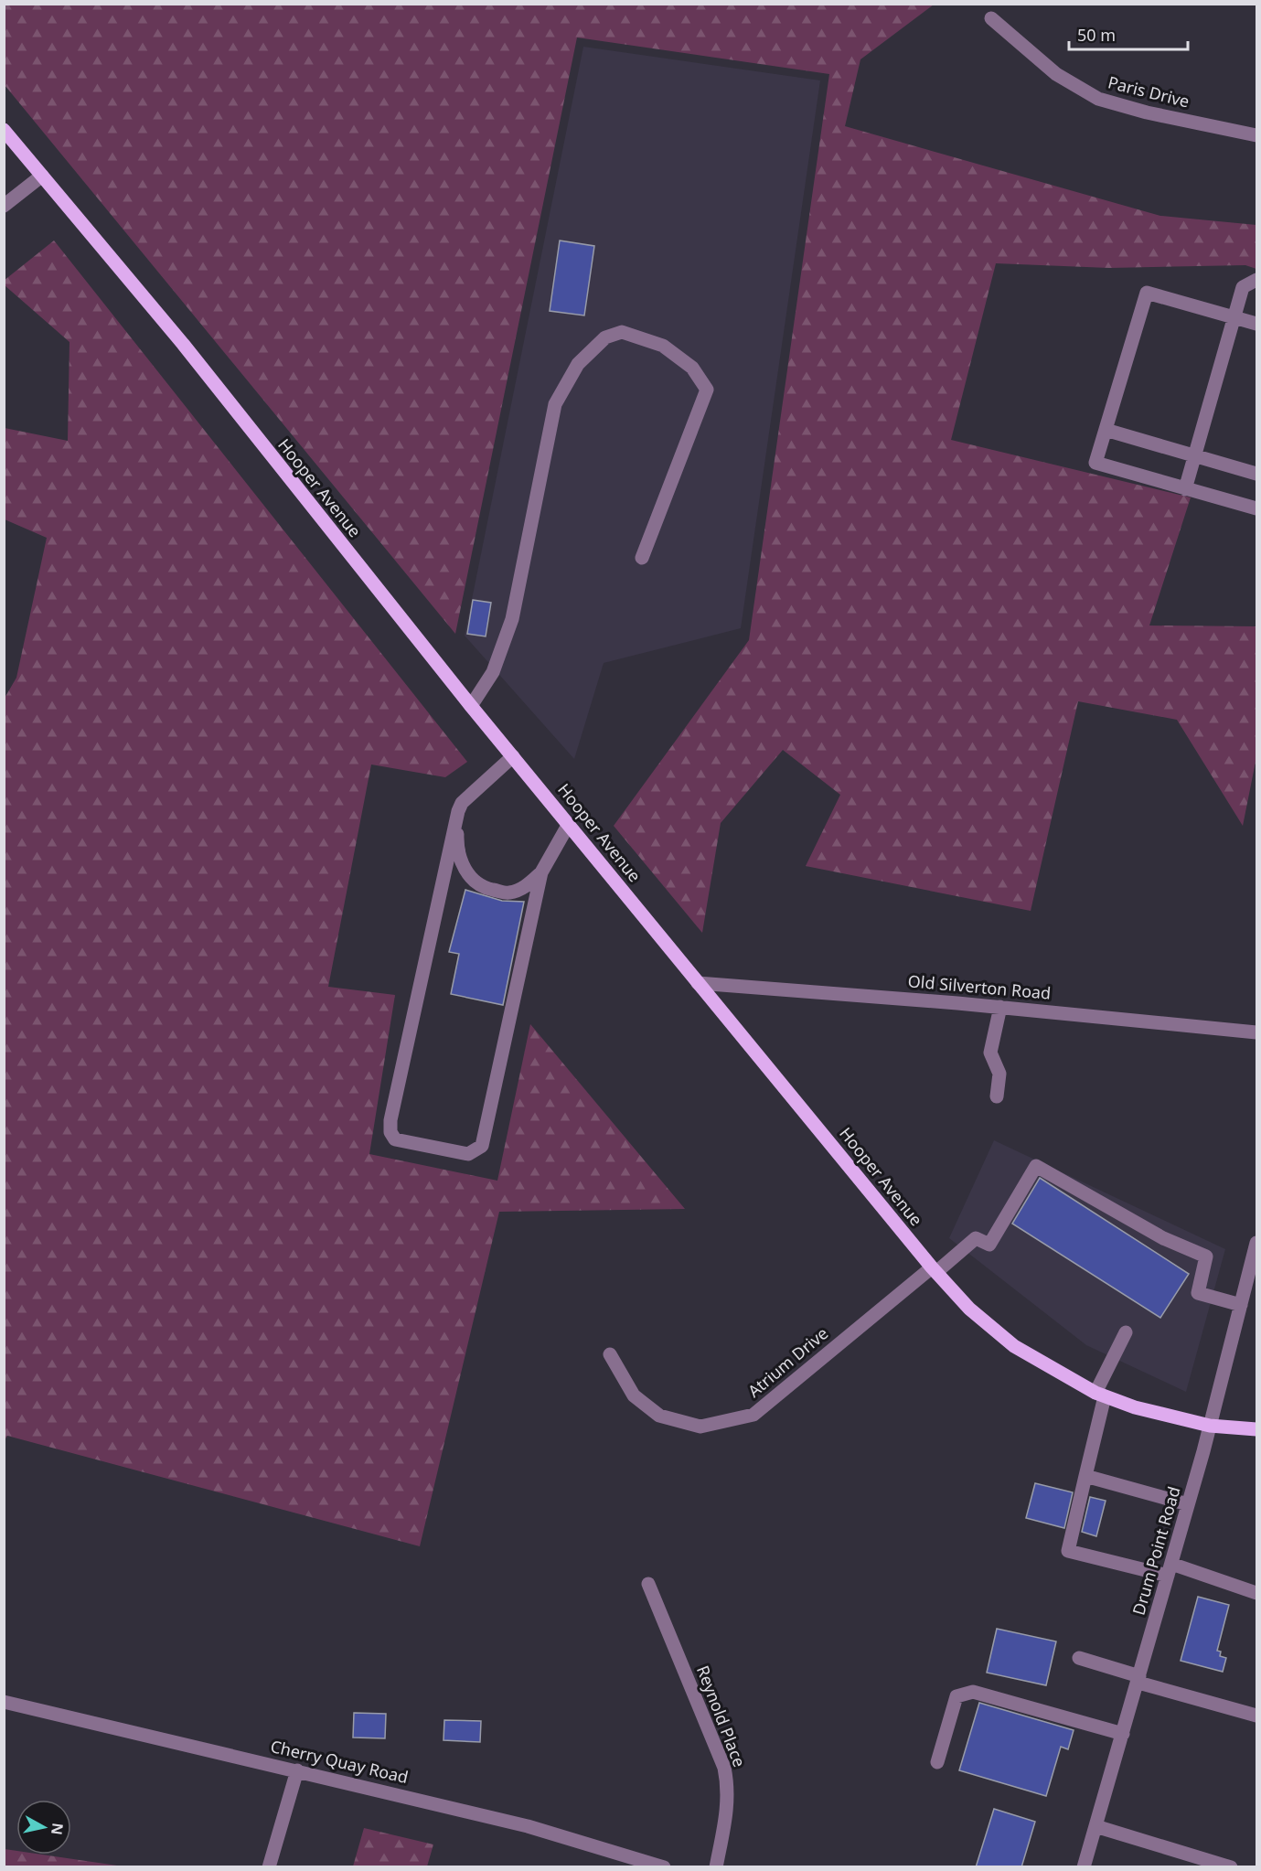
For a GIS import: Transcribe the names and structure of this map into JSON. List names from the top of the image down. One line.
{"streets":{"main road":["Hooper Avenue"],"street":["Paris Drive","Old Silverton Road","Atrium Drive","Drum Point Road","Reynold Place","Cherry Quay Road"]},"crossings":[["Hooper Avenue","Old Silverton Road"],["Hooper Avenue","Atrium Drive"],["Hooper Avenue","Drum Point Road"],["Atrium Drive","Drum Point Road"]],"scale_bar":"50 m","north":"right"}
